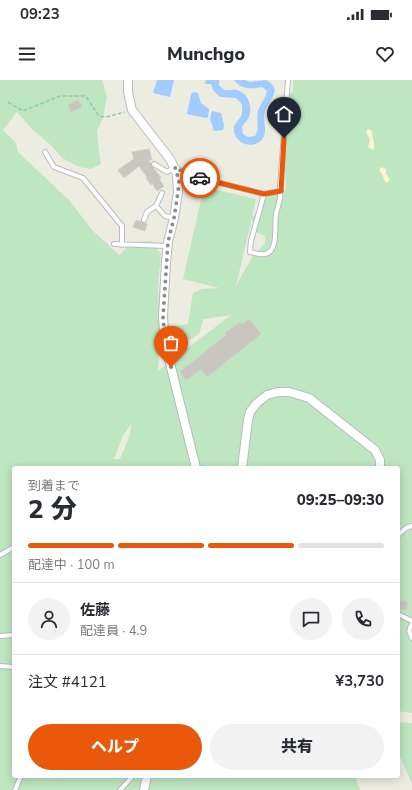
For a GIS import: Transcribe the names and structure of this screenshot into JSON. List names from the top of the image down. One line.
{"page":{"status":"09:23","header":"Munchgo","heading":["2 分","到着まで","09:25–09:30"],"panel":["佐藤","配達員 · 4.9","注文 #4121","¥3,730"],"bar":"配達中 · 100 m","buttons":["ヘルプ","共有"]}}
